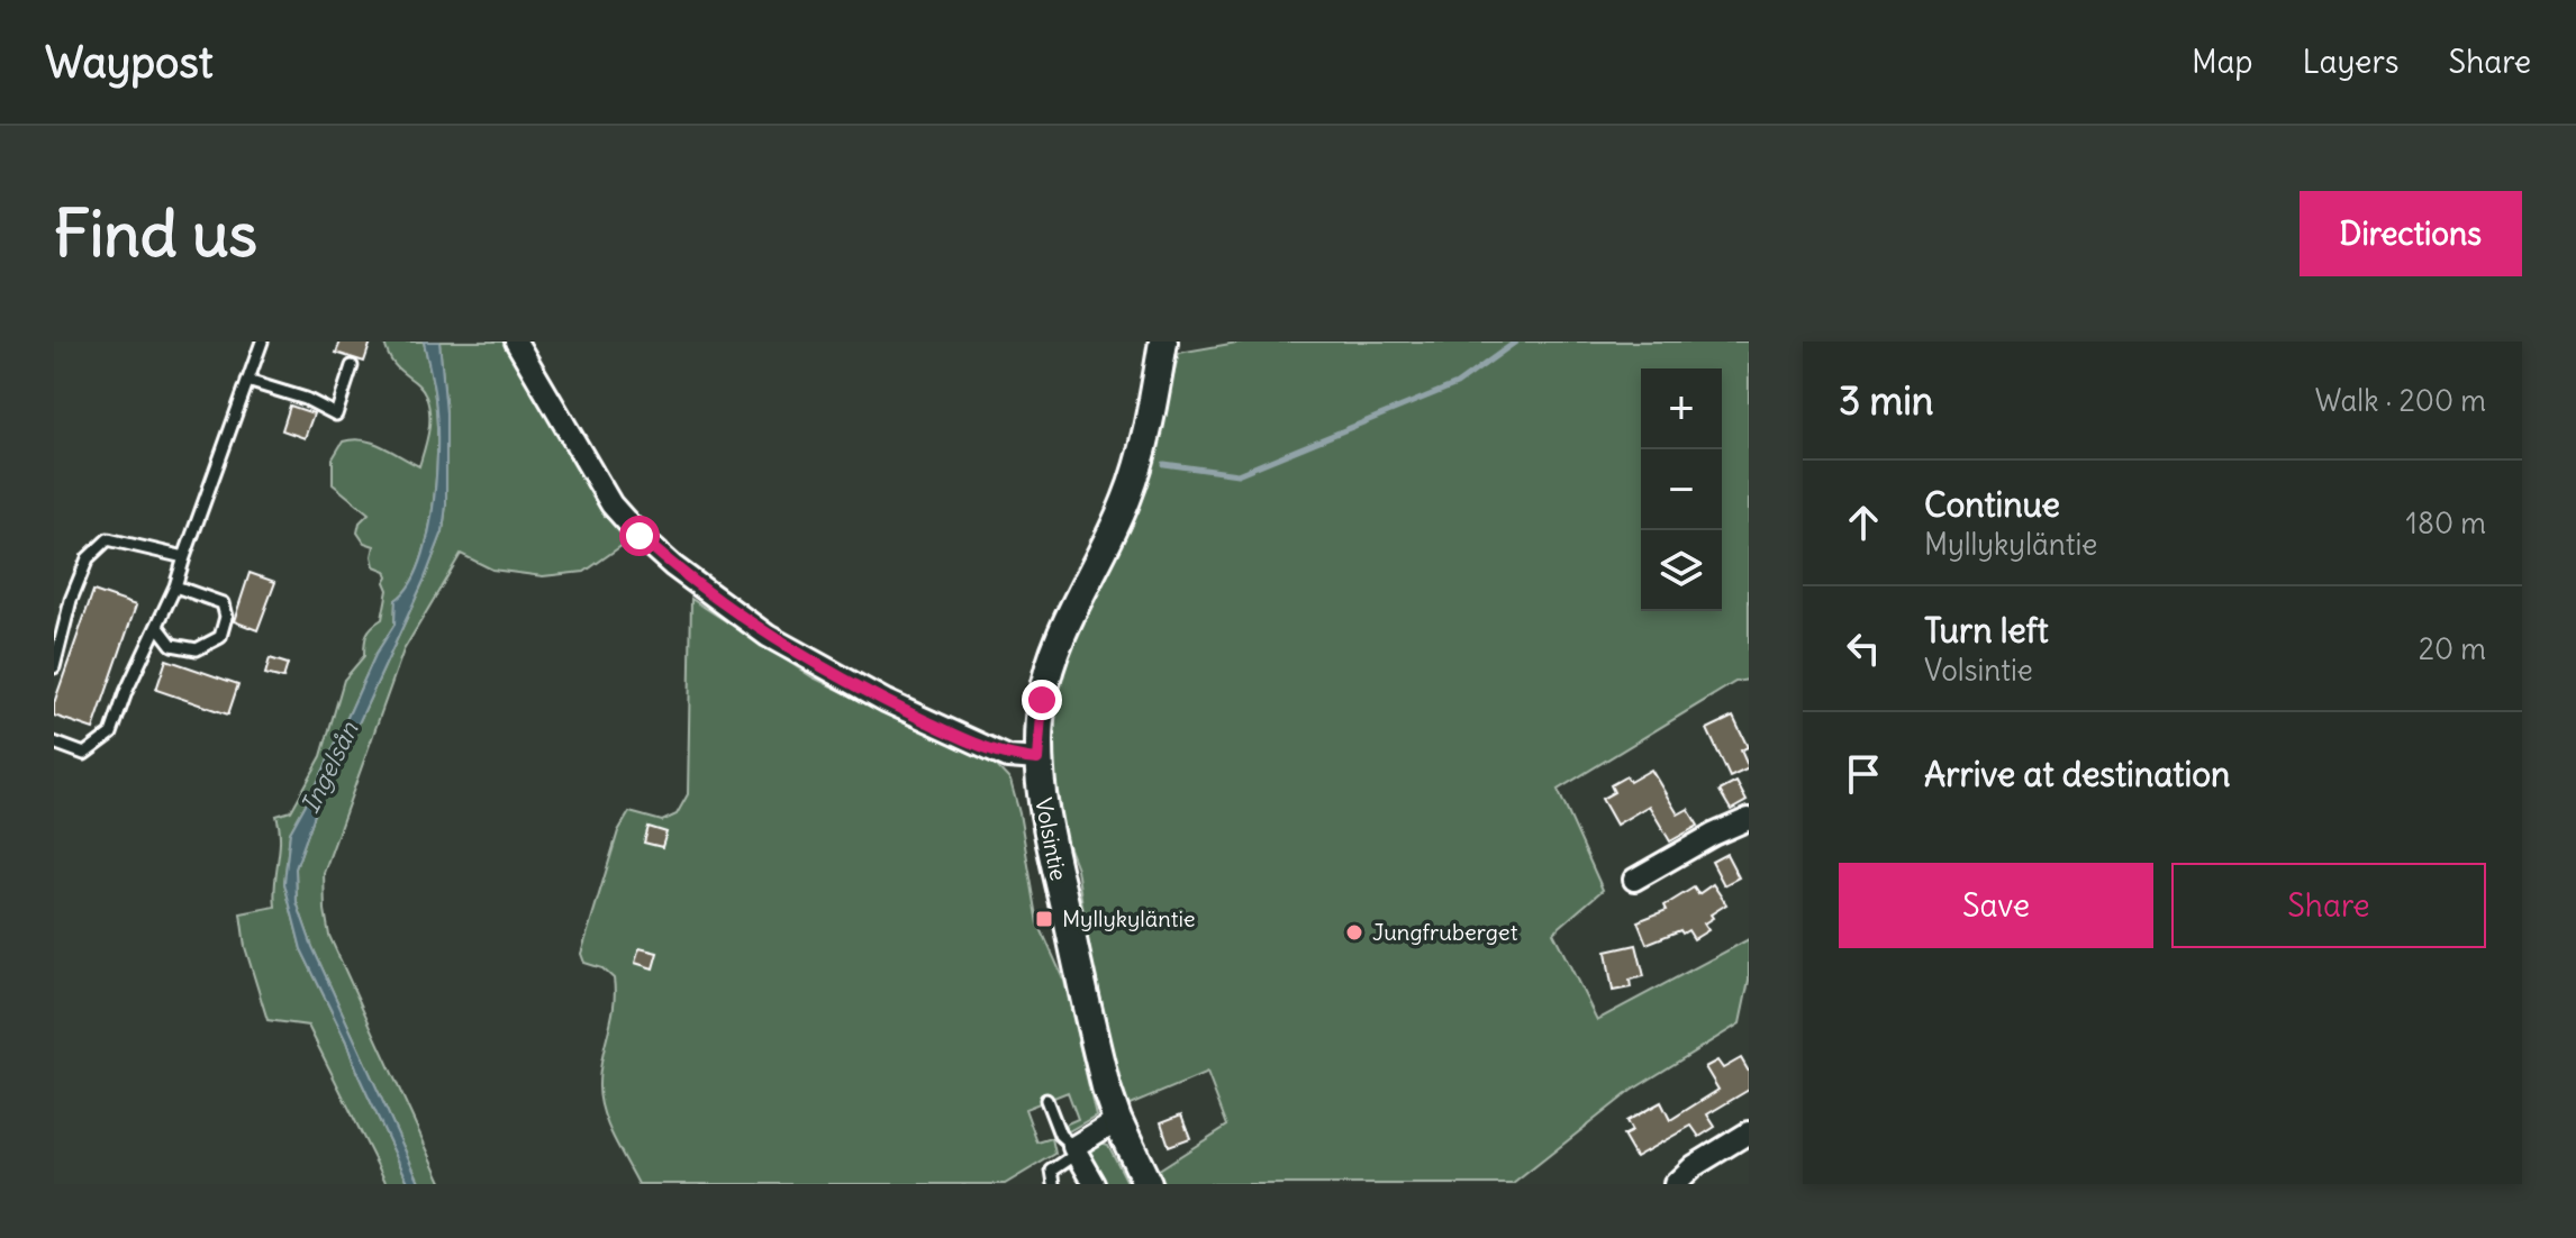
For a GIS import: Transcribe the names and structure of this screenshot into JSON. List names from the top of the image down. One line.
{"streets":{"street":["Volsintie"]},"water":["Ingelsån"],"places":{"transit":["Myllykyläntie"],"other":["Jungfruberget"]},"page":{"header":"Waypost","nav":["Map","Layers","Share"],"buttons":["Directions",["Save","Share"]],"title":"Find us","heading":["3 min","Walk · 200 m"],"map_buttons":["+","−"],"list":[["Continue","Myllykyläntie","180 m"],["Turn left","Volsintie","20 m"],"Arrive at destination"]}}
